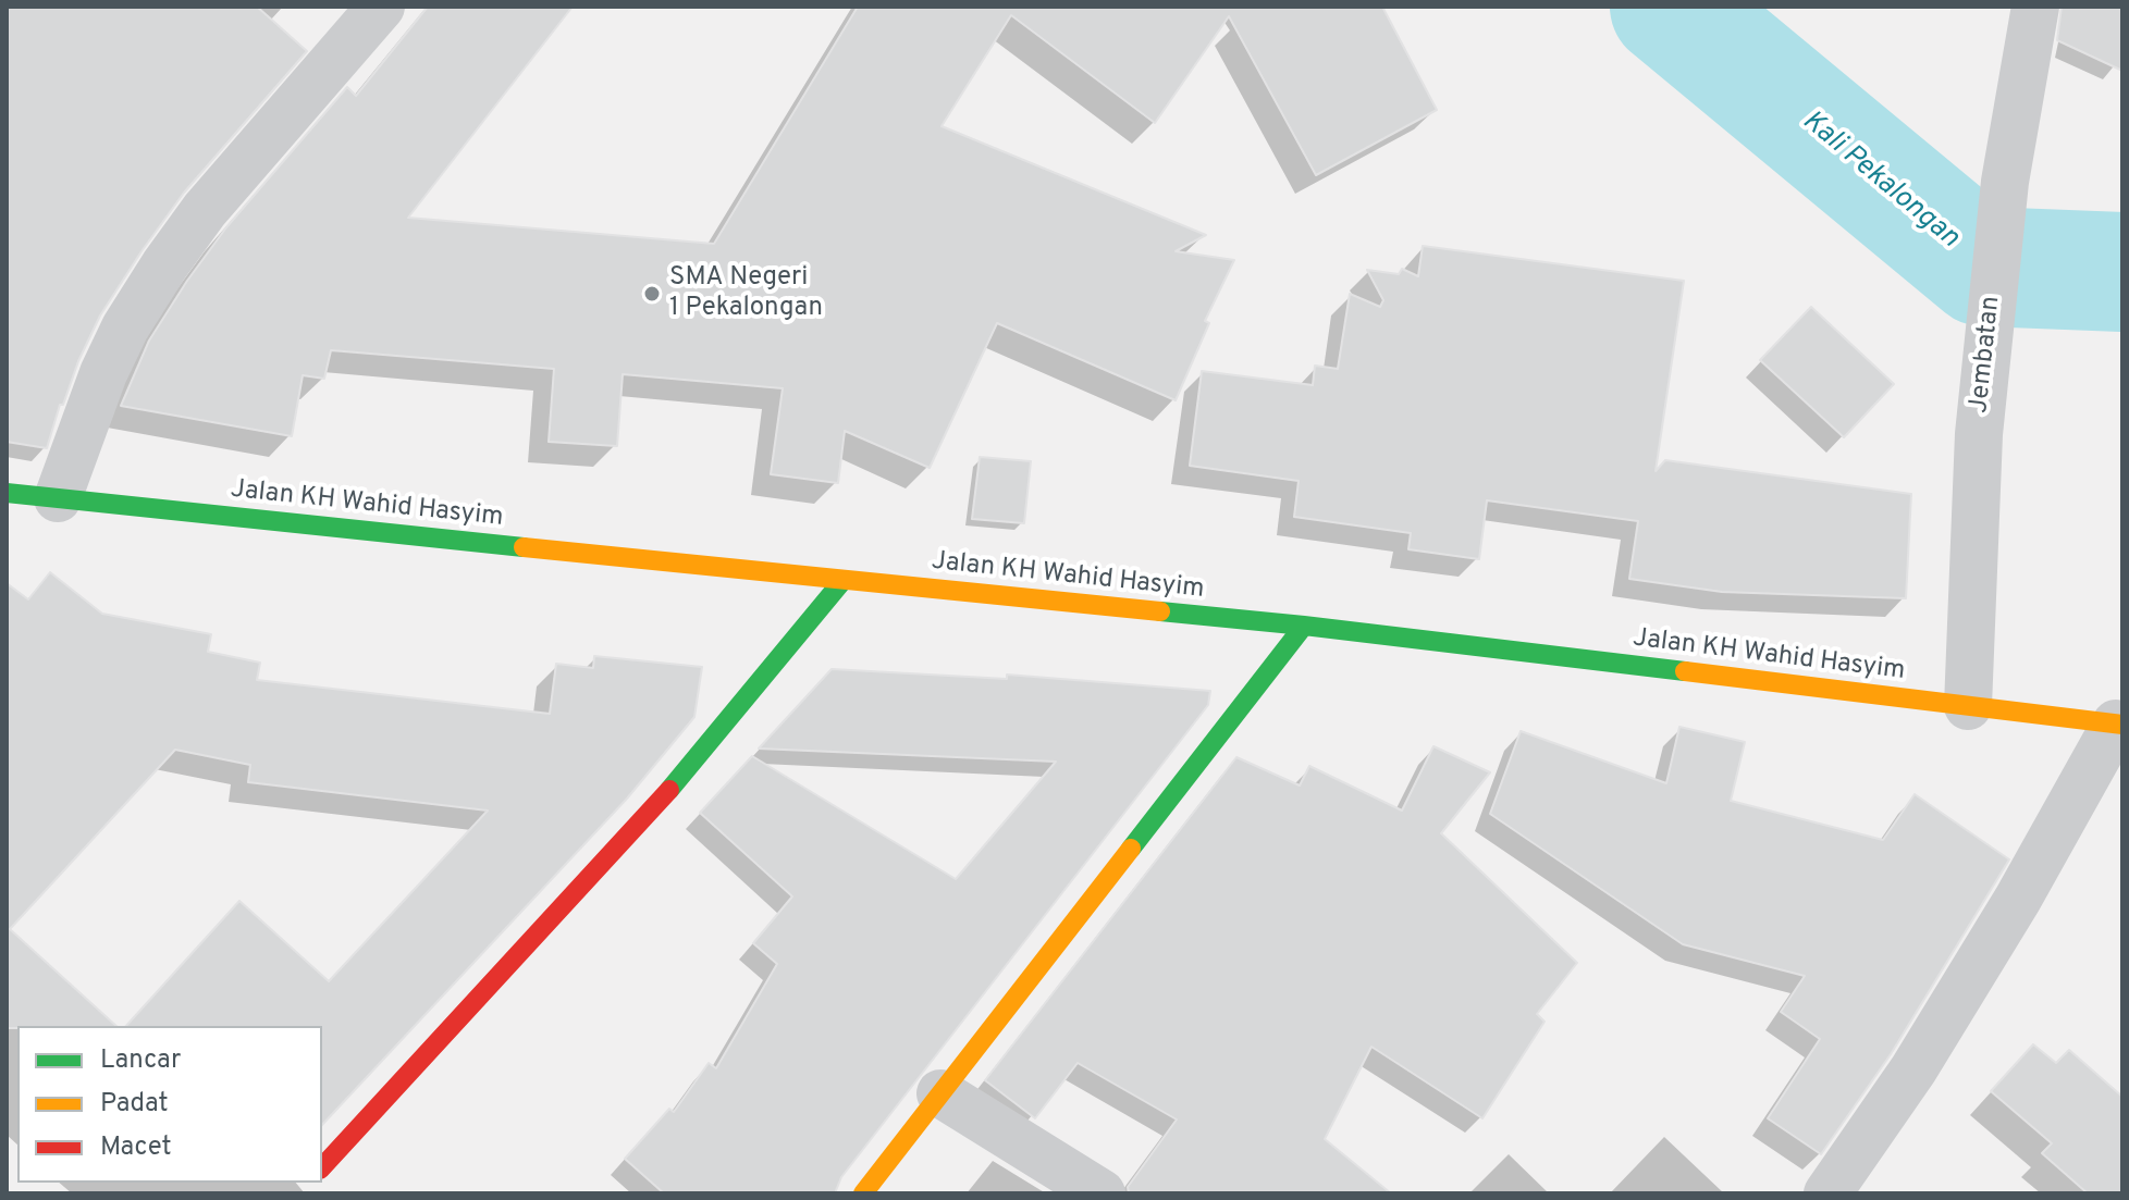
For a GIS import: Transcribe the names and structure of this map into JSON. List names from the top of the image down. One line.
{"streets":{"main road":["Jalan KH Wahid Hasyim"],"street":["Jembatan"]},"crossings":[["Jembatan","Jalan KH Wahid Hasyim"]],"water":["Kali Pekalongan"],"places":["SMA Negeri 1 Pekalongan"],"legend":["Lancar","Padat","Macet"]}
